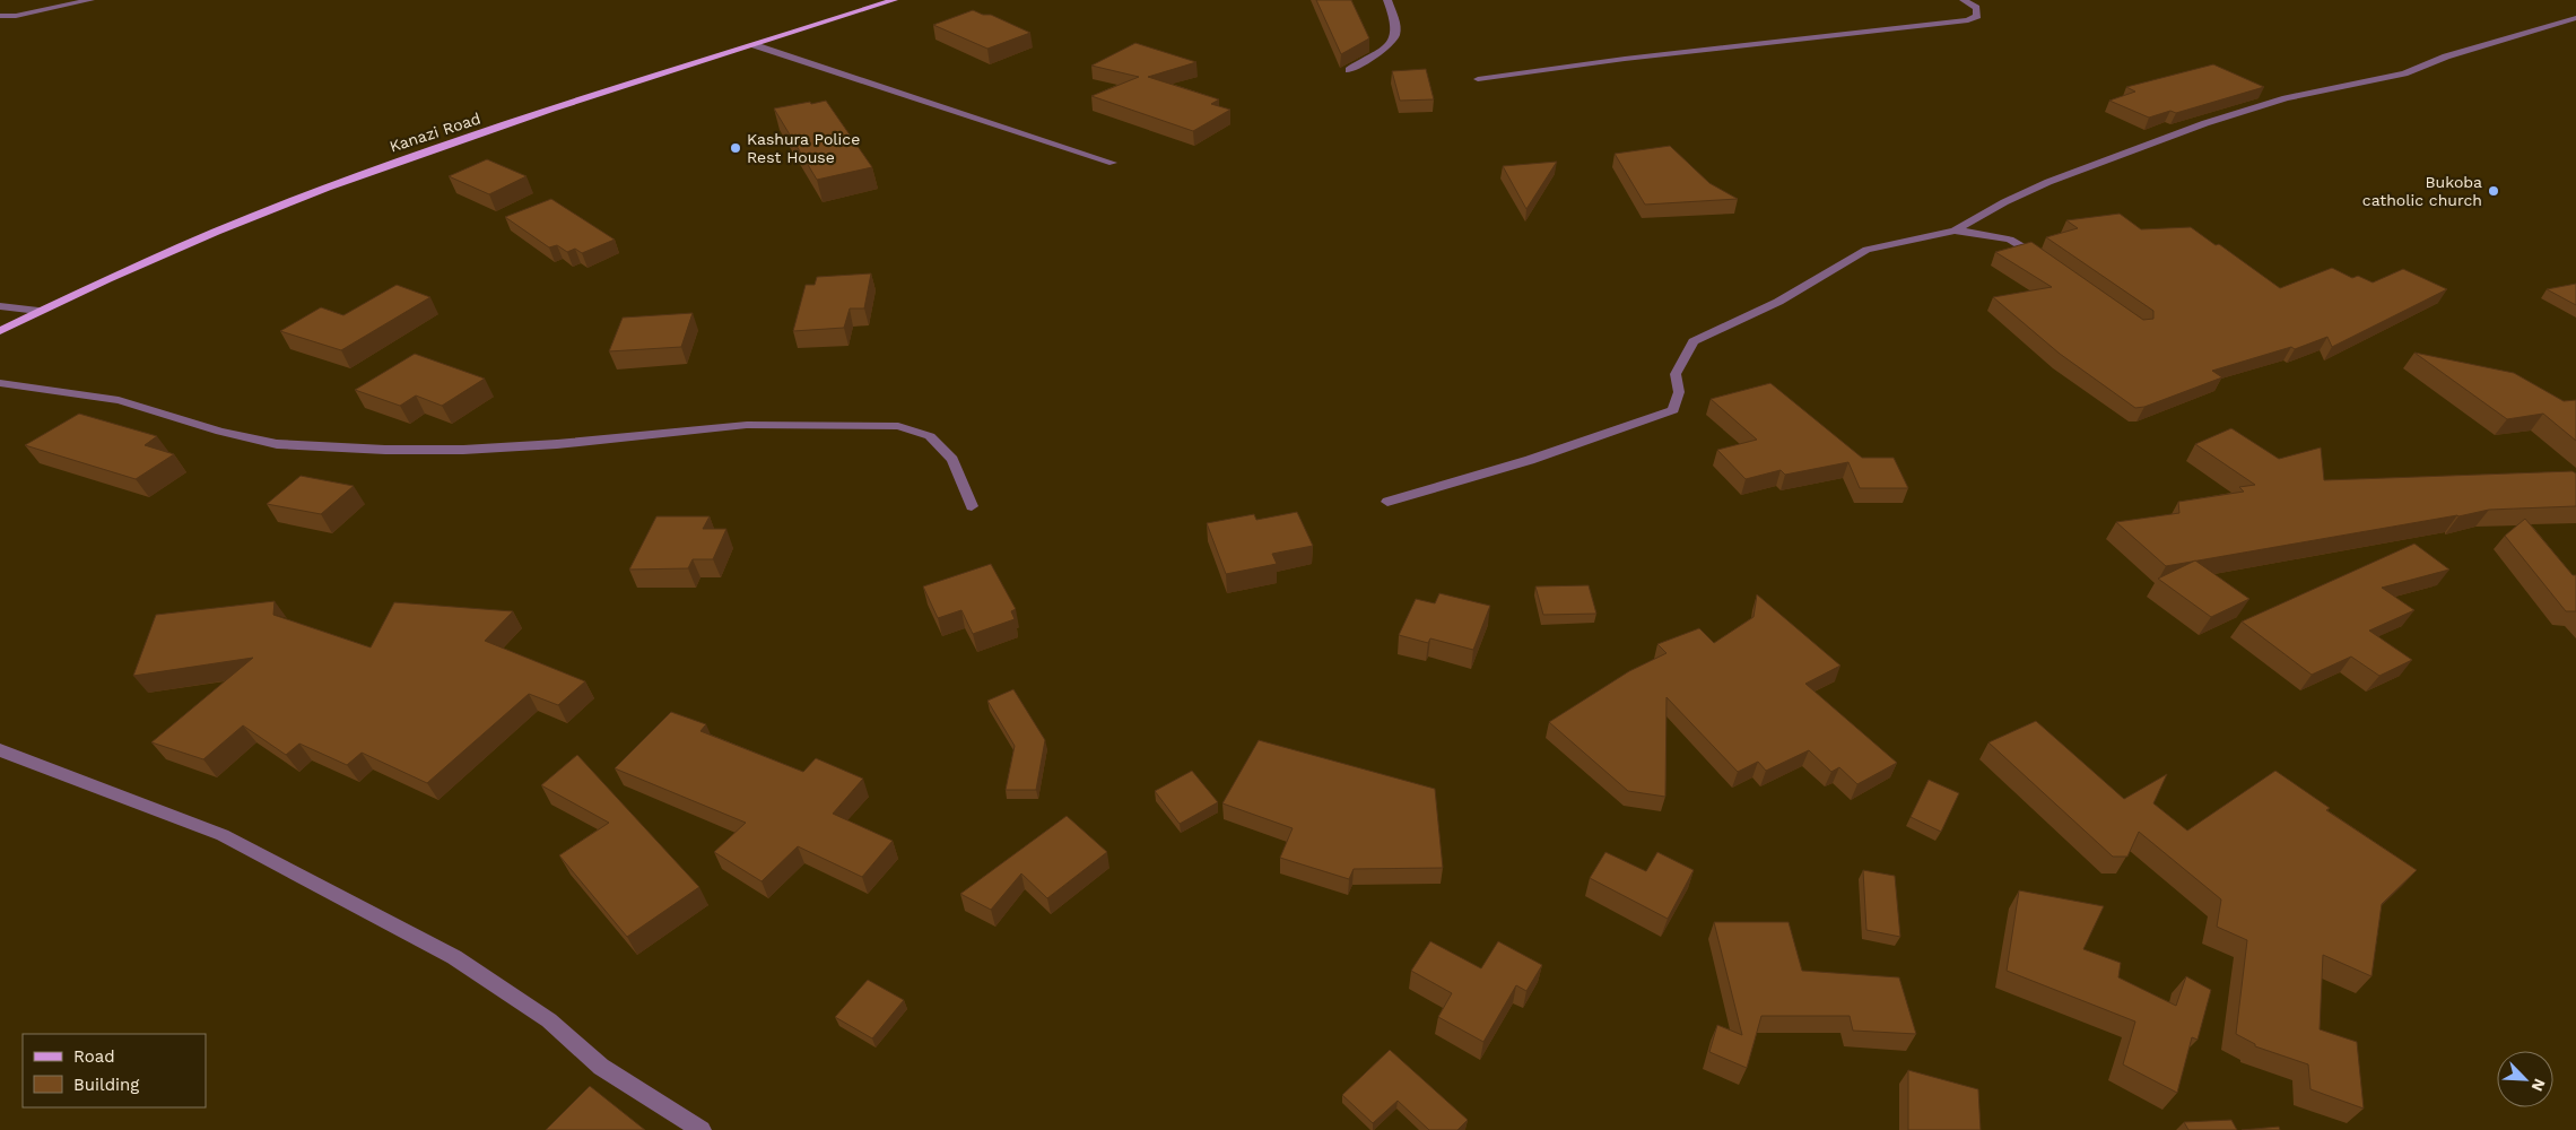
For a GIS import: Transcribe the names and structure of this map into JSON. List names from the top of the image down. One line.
{"streets":{"main road":["Kanazi Road"]},"places":["Kashura Police Rest House","Bukoba catholic church"],"legend":["Road","Building"],"north":"bottom right"}
